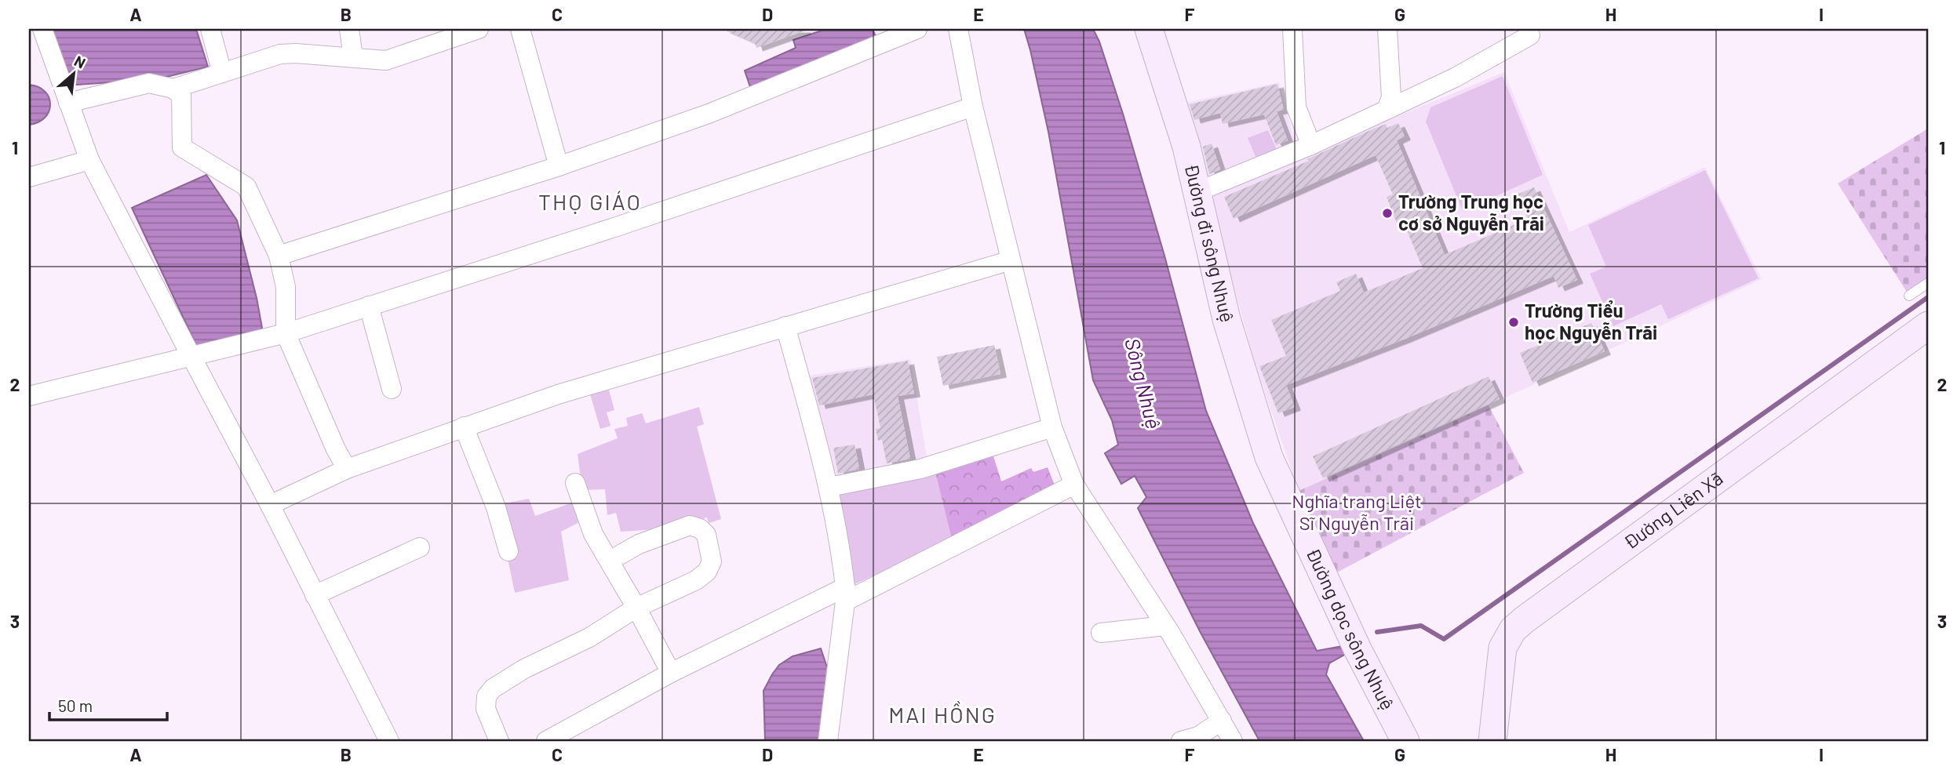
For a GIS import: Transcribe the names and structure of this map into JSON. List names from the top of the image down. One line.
{"streets":{"street":["Đường đi sông Nhuệ","Đường Liên Xã","Đường dọc sông Nhuệ"]},"crossings":[["Đường đi sông Nhuệ","Đường dọc sông Nhuệ"]],"districts":["THỌ GIÁO","MAI HỒNG"],"water":["Sông Nhuệ"],"parks":["Nghĩa trang Liệt Sĩ Nguyễn Trãi"],"places":["Trường Trung học cơ sở Nguyễn Trãi","Trường Tiểu học Nguyễn Trãi"],"scale_bar":"50 m","north":"top right","grid":{"columns":["A","B","C","D","E","F","G","H","I"],"rows":["1","2","3"]}}
